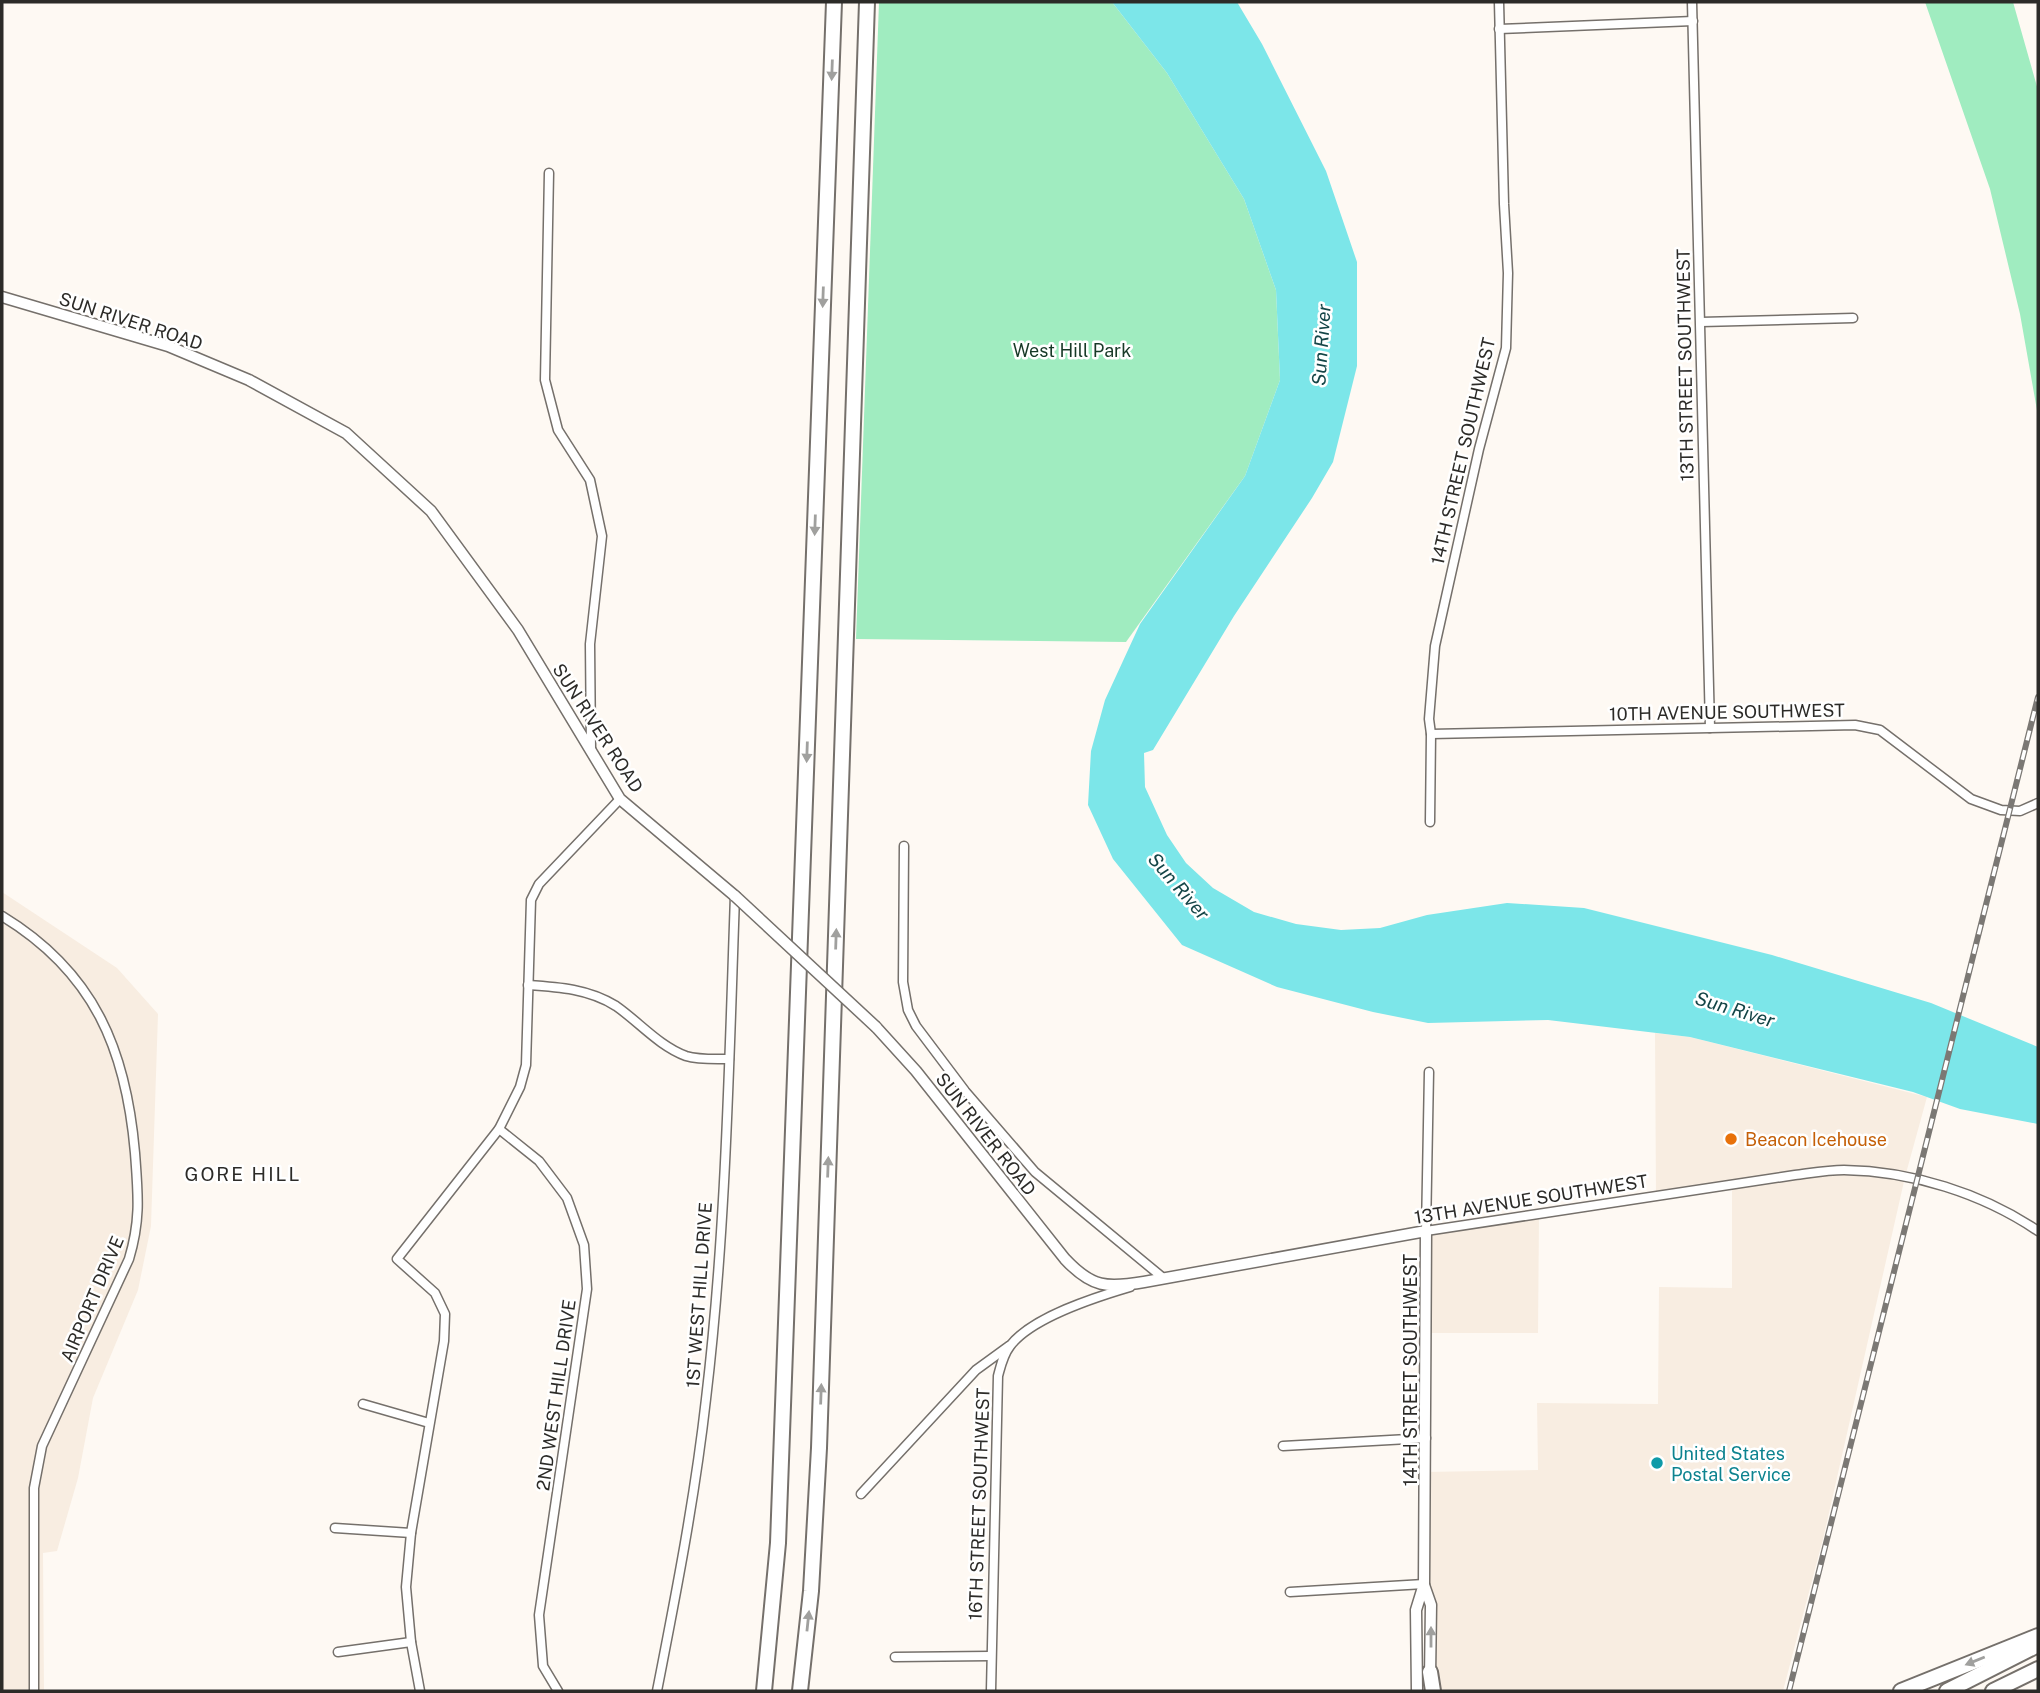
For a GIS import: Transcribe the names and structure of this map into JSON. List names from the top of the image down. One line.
{"streets":{"street":["SUN RIVER ROAD","13TH STREET SOUTHWEST","14TH STREET SOUTHWEST","10TH AVENUE SOUTHWEST","13TH AVENUE SOUTHWEST","1ST WEST HILL DRIVE","AIRPORT DRIVE","2ND WEST HILL DRIVE","16TH STREET SOUTHWEST"]},"crossings":[["SUN RIVER ROAD","13TH AVENUE SOUTHWEST"],["SUN RIVER ROAD","1ST WEST HILL DRIVE"],["13TH STREET SOUTHWEST","10TH AVENUE SOUTHWEST"],["14TH STREET SOUTHWEST","10TH AVENUE SOUTHWEST"],["14TH STREET SOUTHWEST","13TH AVENUE SOUTHWEST"],["13TH AVENUE SOUTHWEST","16TH STREET SOUTHWEST"]],"districts":["GORE HILL"],"water":["Sun River"],"parks":["West Hill Park"],"places":["Beacon Icehouse","United States Postal Service"]}
